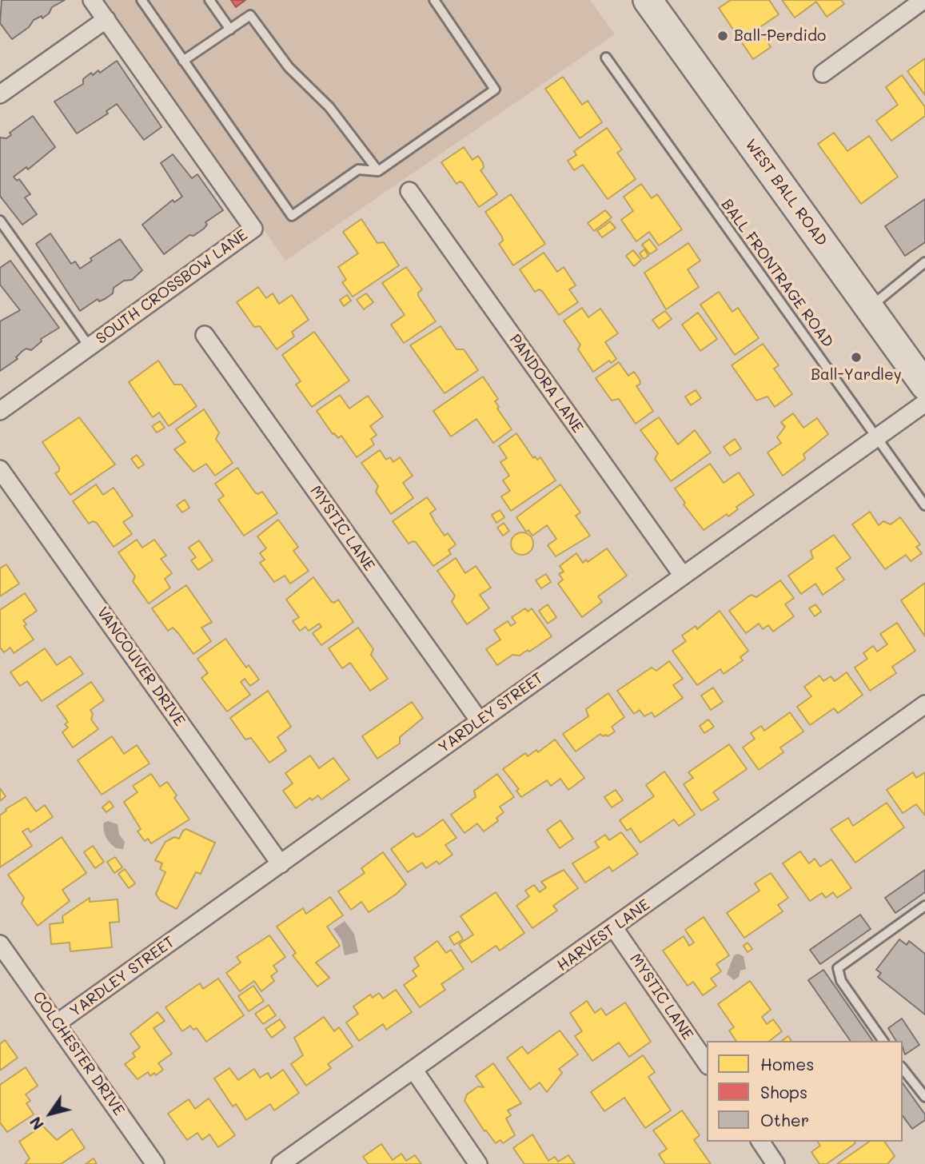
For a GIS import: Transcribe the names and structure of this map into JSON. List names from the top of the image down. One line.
{"streets":{"main road":["WEST BALL ROAD"],"street":["SOUTH CROSSBOW LANE","PANDORA LANE","MYSTIC LANE","VANCOUVER DRIVE","YARDLEY STREET","HARVEST LANE","COLCHESTER DRIVE"],"lane":["BALL FRONTRAGE ROAD"]},"crossings":[["BALL FRONTRAGE ROAD","YARDLEY STREET"],["PANDORA LANE","YARDLEY STREET"],["MYSTIC LANE","YARDLEY STREET"],["MYSTIC LANE","HARVEST LANE"],["VANCOUVER DRIVE","YARDLEY STREET"],["YARDLEY STREET","COLCHESTER DRIVE"]],"places":["Ball-Perdido","Ball-Yardley"],"legend":["Homes","Shops","Other"],"north":"bottom left"}
